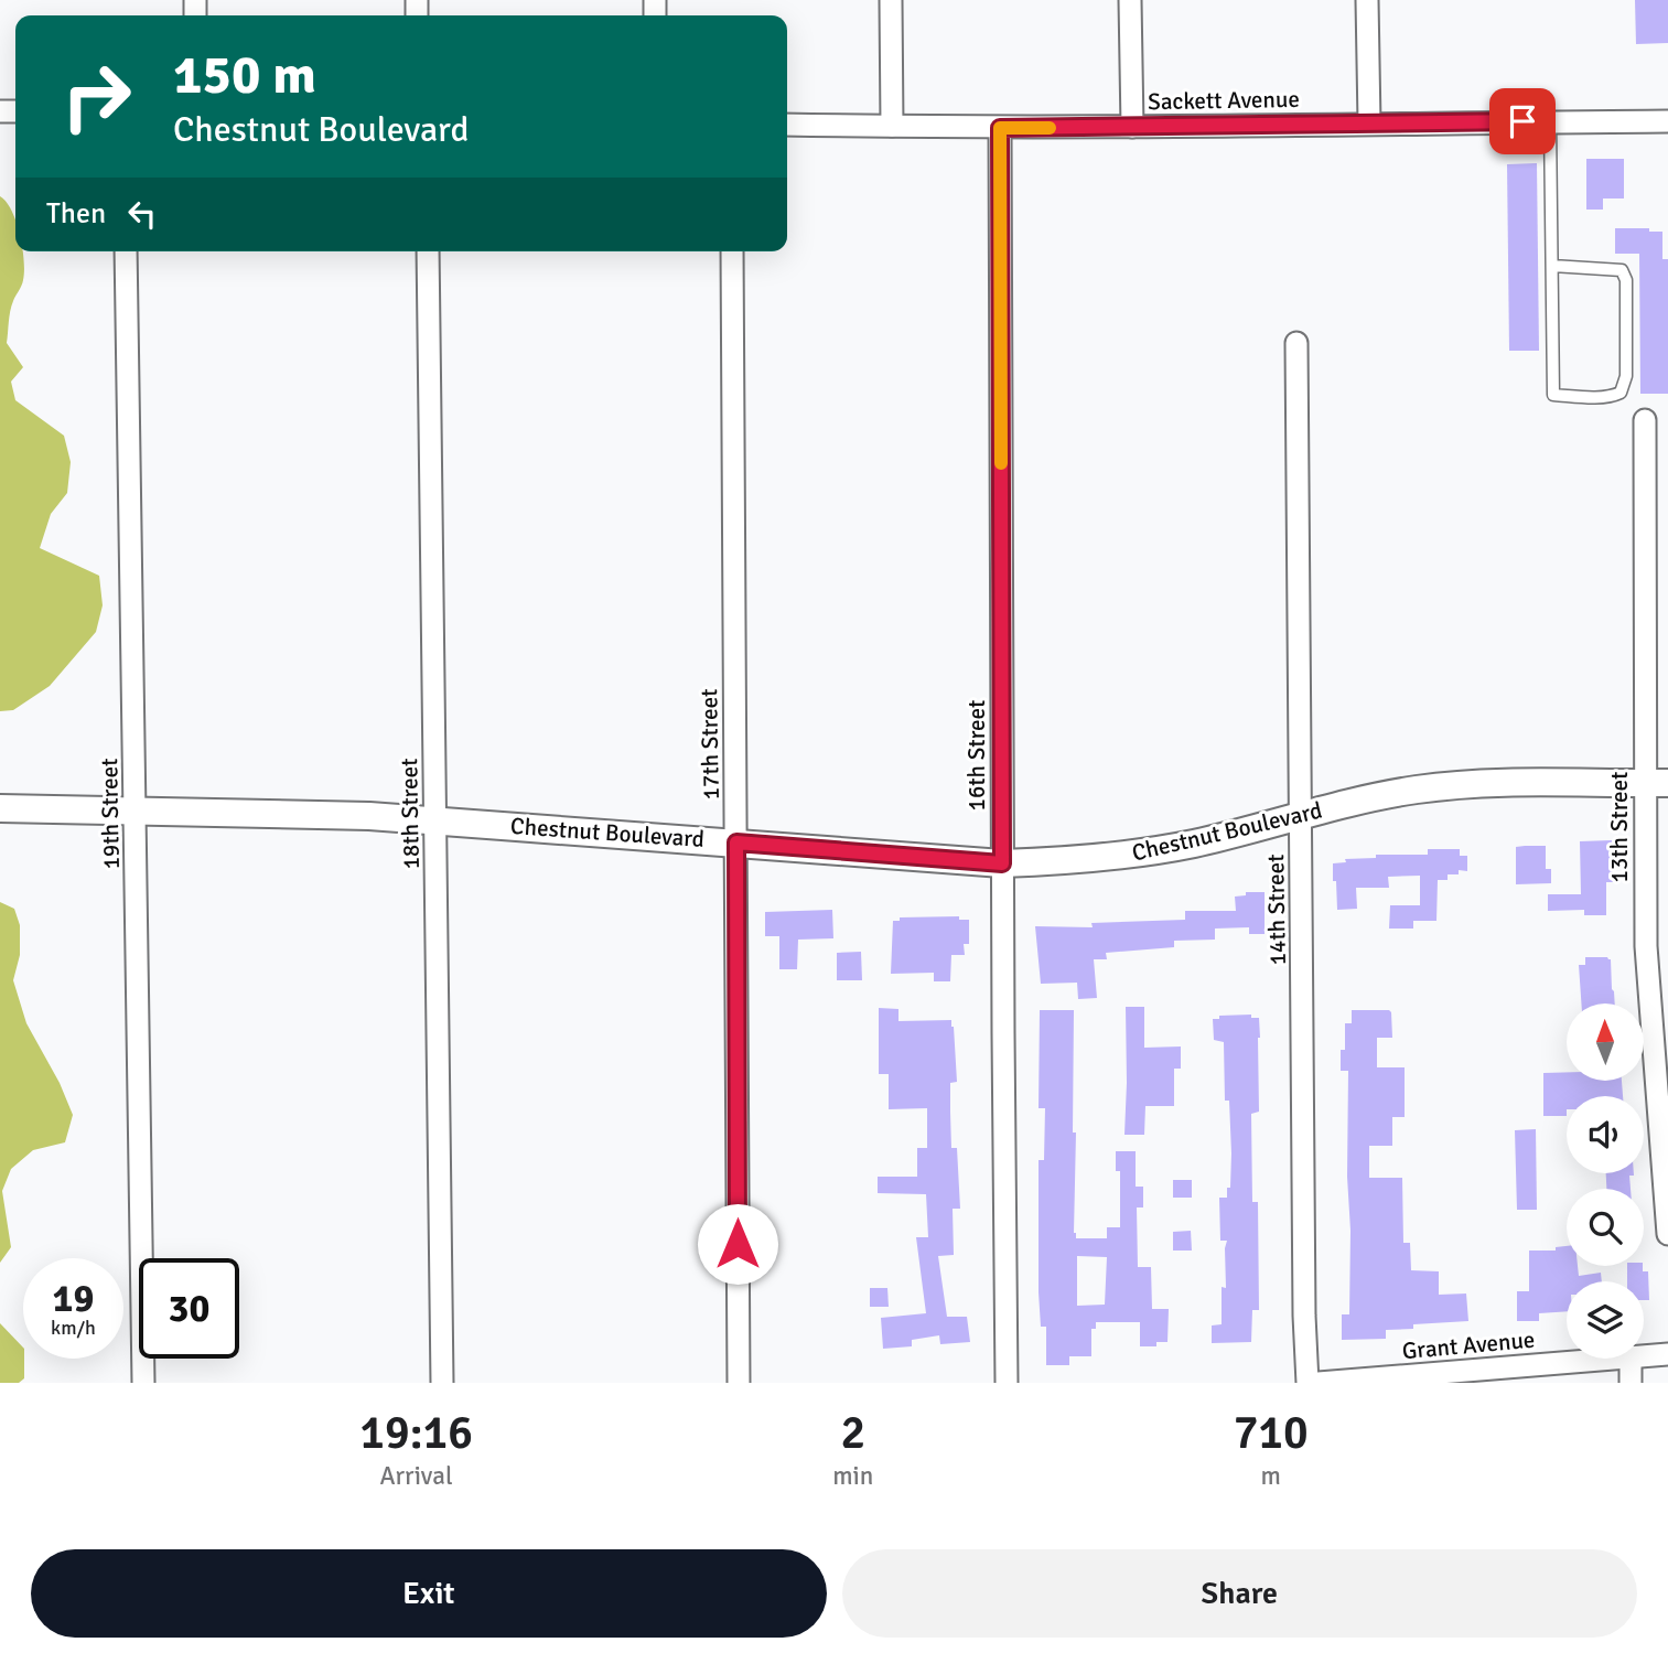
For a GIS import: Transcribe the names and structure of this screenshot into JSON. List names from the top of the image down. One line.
{"streets":{"street":["Sackett Avenue","17th Street","16th Street","19th Street","18th Street","13th Street","Chestnut Boulevard","14th Street","Grant Avenue"]},"crossings":[["Sackett Avenue","16th Street"],["17th Street","Chestnut Boulevard"],["16th Street","Chestnut Boulevard"],["19th Street","Chestnut Boulevard"],["18th Street","Chestnut Boulevard"],["13th Street","Chestnut Boulevard"],["Chestnut Boulevard","14th Street"]],"north":"top","page":{"turn":["150 m","Chestnut Boulevard"],"then":"Then","speed":"19 km/h","limit":"30","eta":["19:16","Arrival","2","min","710","m"],"buttons":["Exit","Share"]}}
